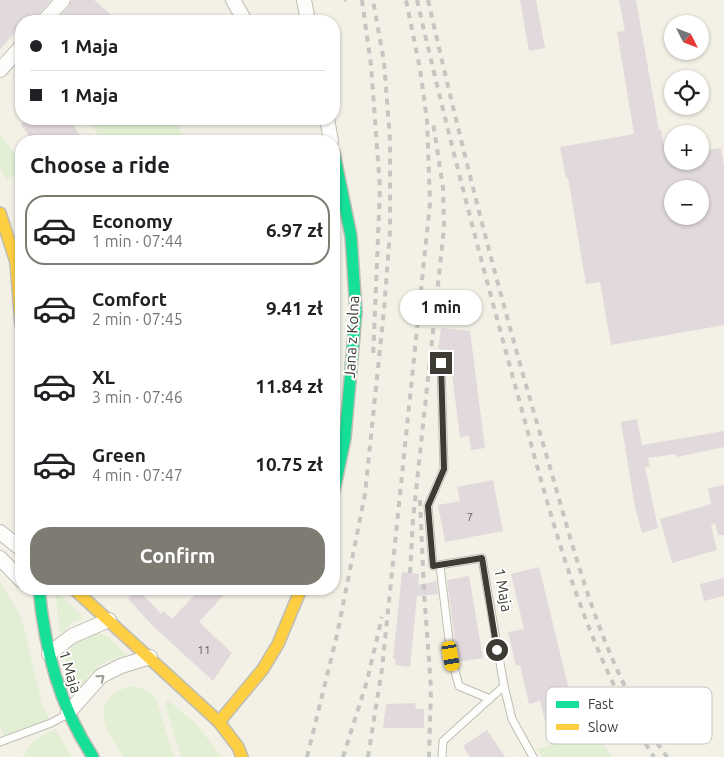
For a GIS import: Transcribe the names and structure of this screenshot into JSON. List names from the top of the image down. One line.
{"streets":{"street":["Jana z Kolna","1 Maja"]},"house_numbers":["7","11"],"legend":["Fast","Slow"],"north":"bottom right","page":{"map_buttons":["+","−"],"banner":["1 Maja","1 Maja"],"heading":"Choose a ride","list":[{"name":"Economy","note":"1 min · 07:44","value":"6.97 zł"},{"name":"Comfort","note":"2 min · 07:45","value":"9.41 zł"},{"name":"XL","note":"3 min · 07:46","value":"11.84 zł"},{"name":"Green","note":"4 min · 07:47","value":"10.75 zł"}],"bubble":"1 min","buttons":"Confirm"}}
